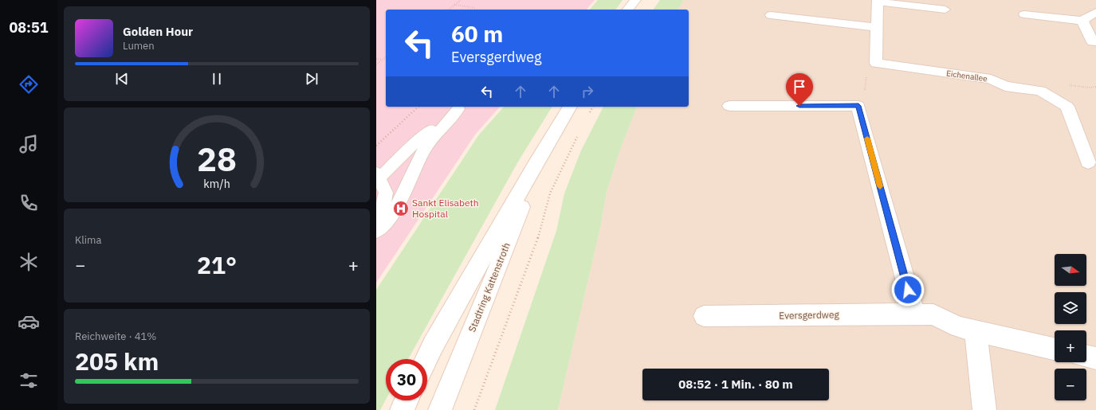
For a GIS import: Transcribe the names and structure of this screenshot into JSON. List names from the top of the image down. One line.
{"streets":{"street":["Eichenallee","Stadtring Kattenstroth","Eversgerdweg"]},"places":{"hospital":["Sankt Elisabeth Hospital"]},"north":"right","page":{"tabs":"08:51","turn":["60 m","Eversgerdweg"],"song":["Golden Hour","Lumen"],"tile":["Klima",["Reichweite · 41%","205 km"]],"heat":["−","21°","+"],"map_buttons":["+","−"],"limit":"30","trip":"08:52 · 1 Min. · 80 m","gauge":["28","km/h"]}}
